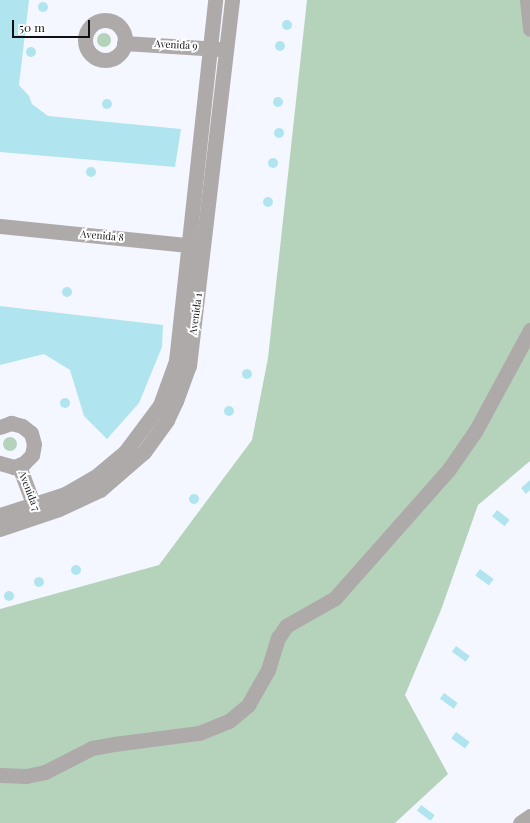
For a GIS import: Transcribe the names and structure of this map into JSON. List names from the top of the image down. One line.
{"streets":{"street":["Avenida 9","Avenida 8","Avenida 1","Avenida 7"]},"crossings":[["Avenida 9","Avenida 1"],["Avenida 8","Avenida 1"],["Avenida 1","Avenida 7"]],"scale_bar":"50 m"}
